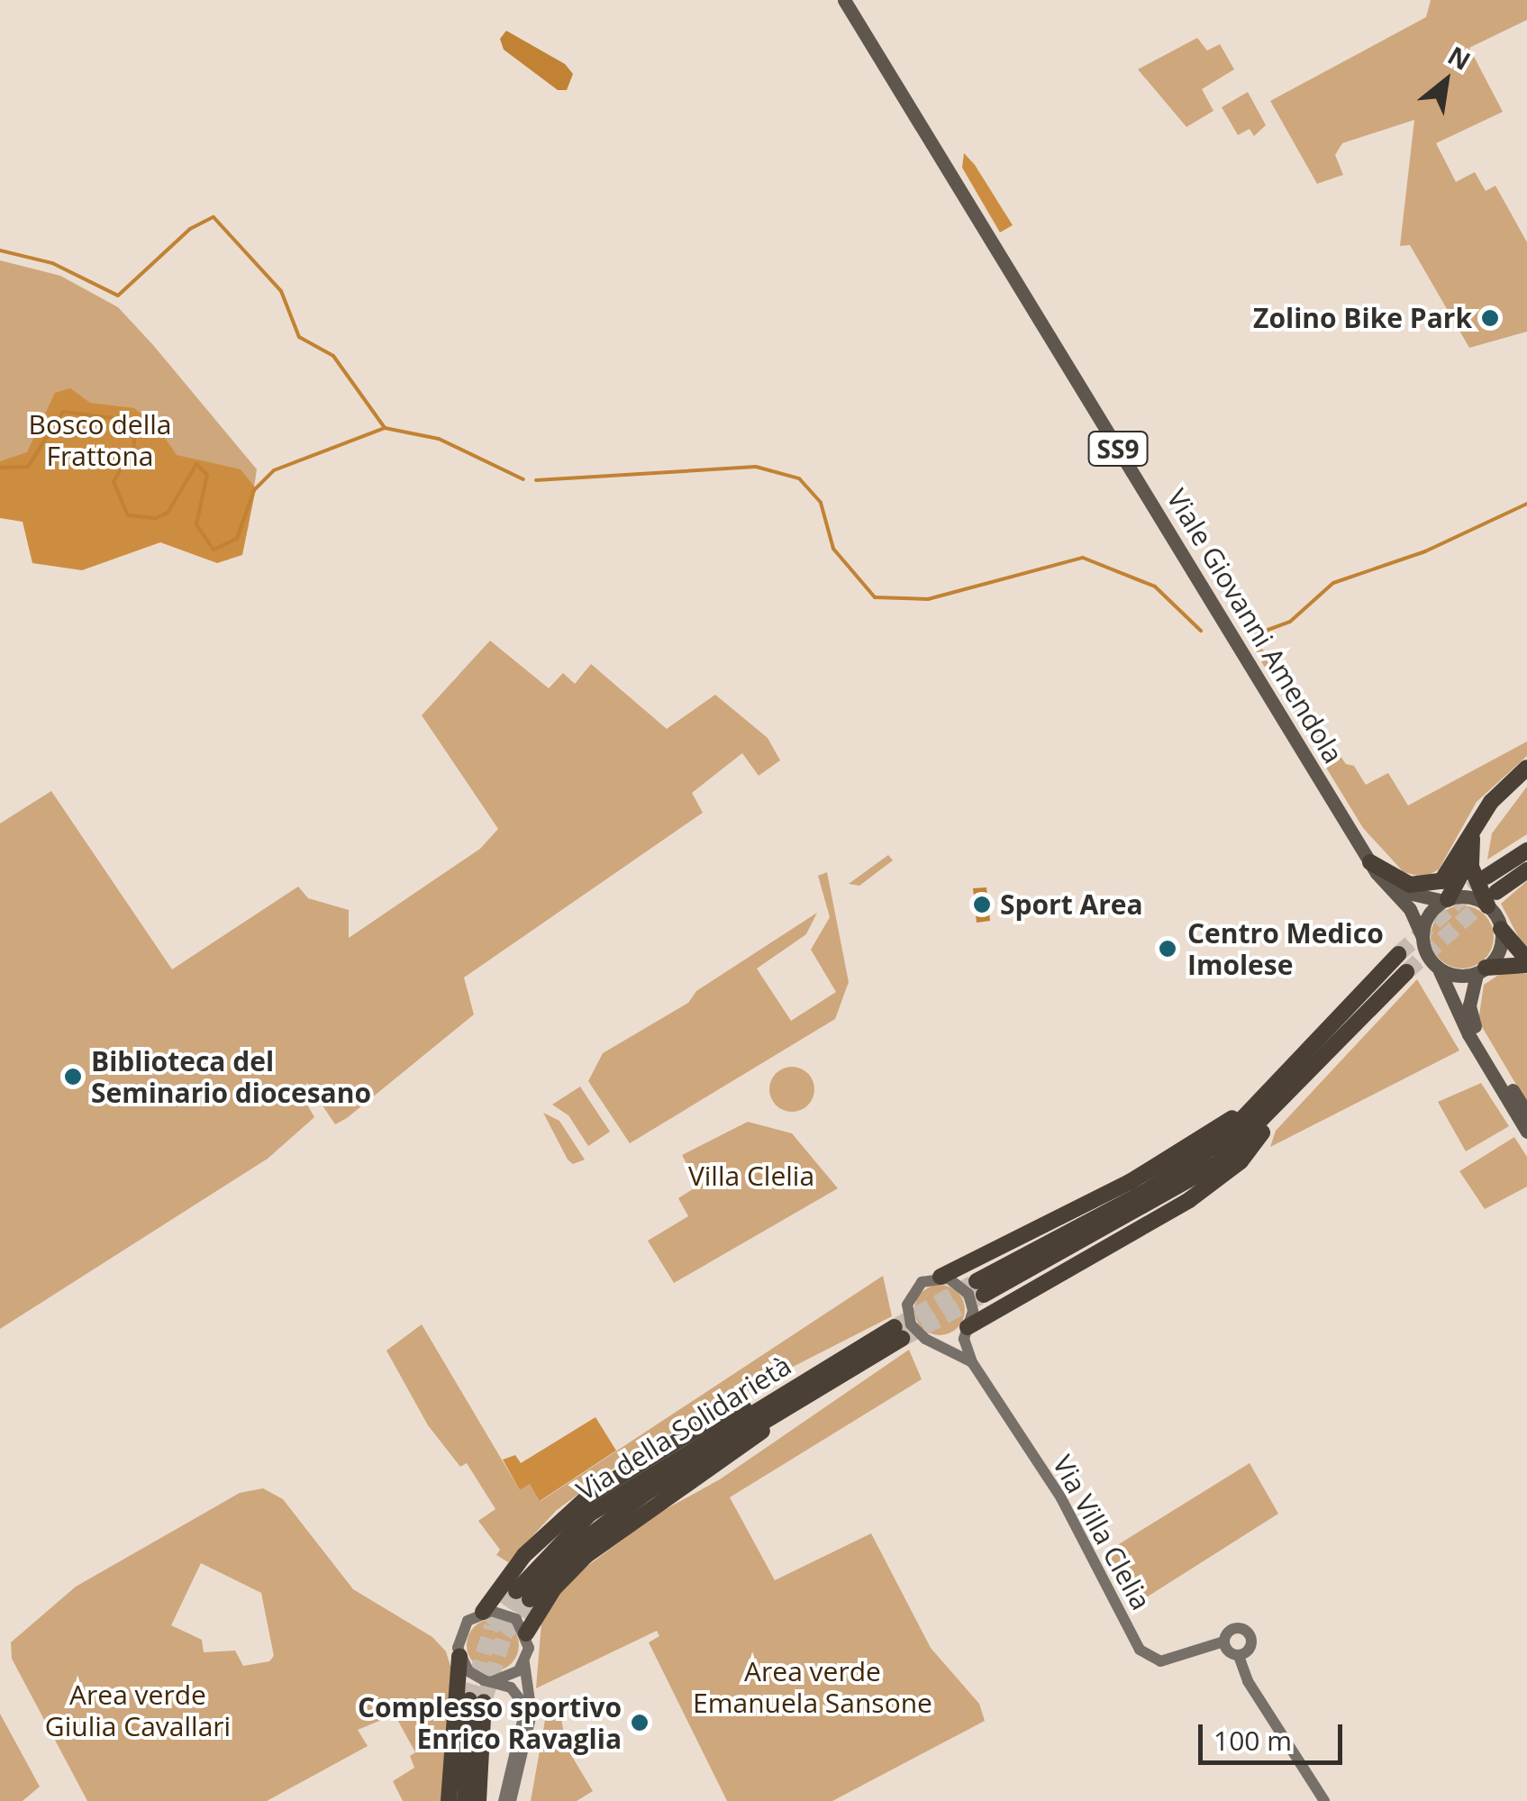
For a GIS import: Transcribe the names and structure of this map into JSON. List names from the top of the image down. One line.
{"streets":{"highway":["Via della Solidarietà"],"main road":["SS9","Viale Giovanni Amendola"],"street":["Via Villa Clelia"]},"crossings":[["SS9","Viale Giovanni Amendola"]],"parks":["Bosco della Frattona","Villa Clelia","Area verde Emanuela Sansone","Area verde Giulia Cavallari"],"places":["Zolino Bike Park","Sport Area","Centro Medico Imolese","Biblioteca del Seminario diocesano","Complesso sportivo Enrico Ravaglia"],"scale_bar":"100 m","north":"top right"}
